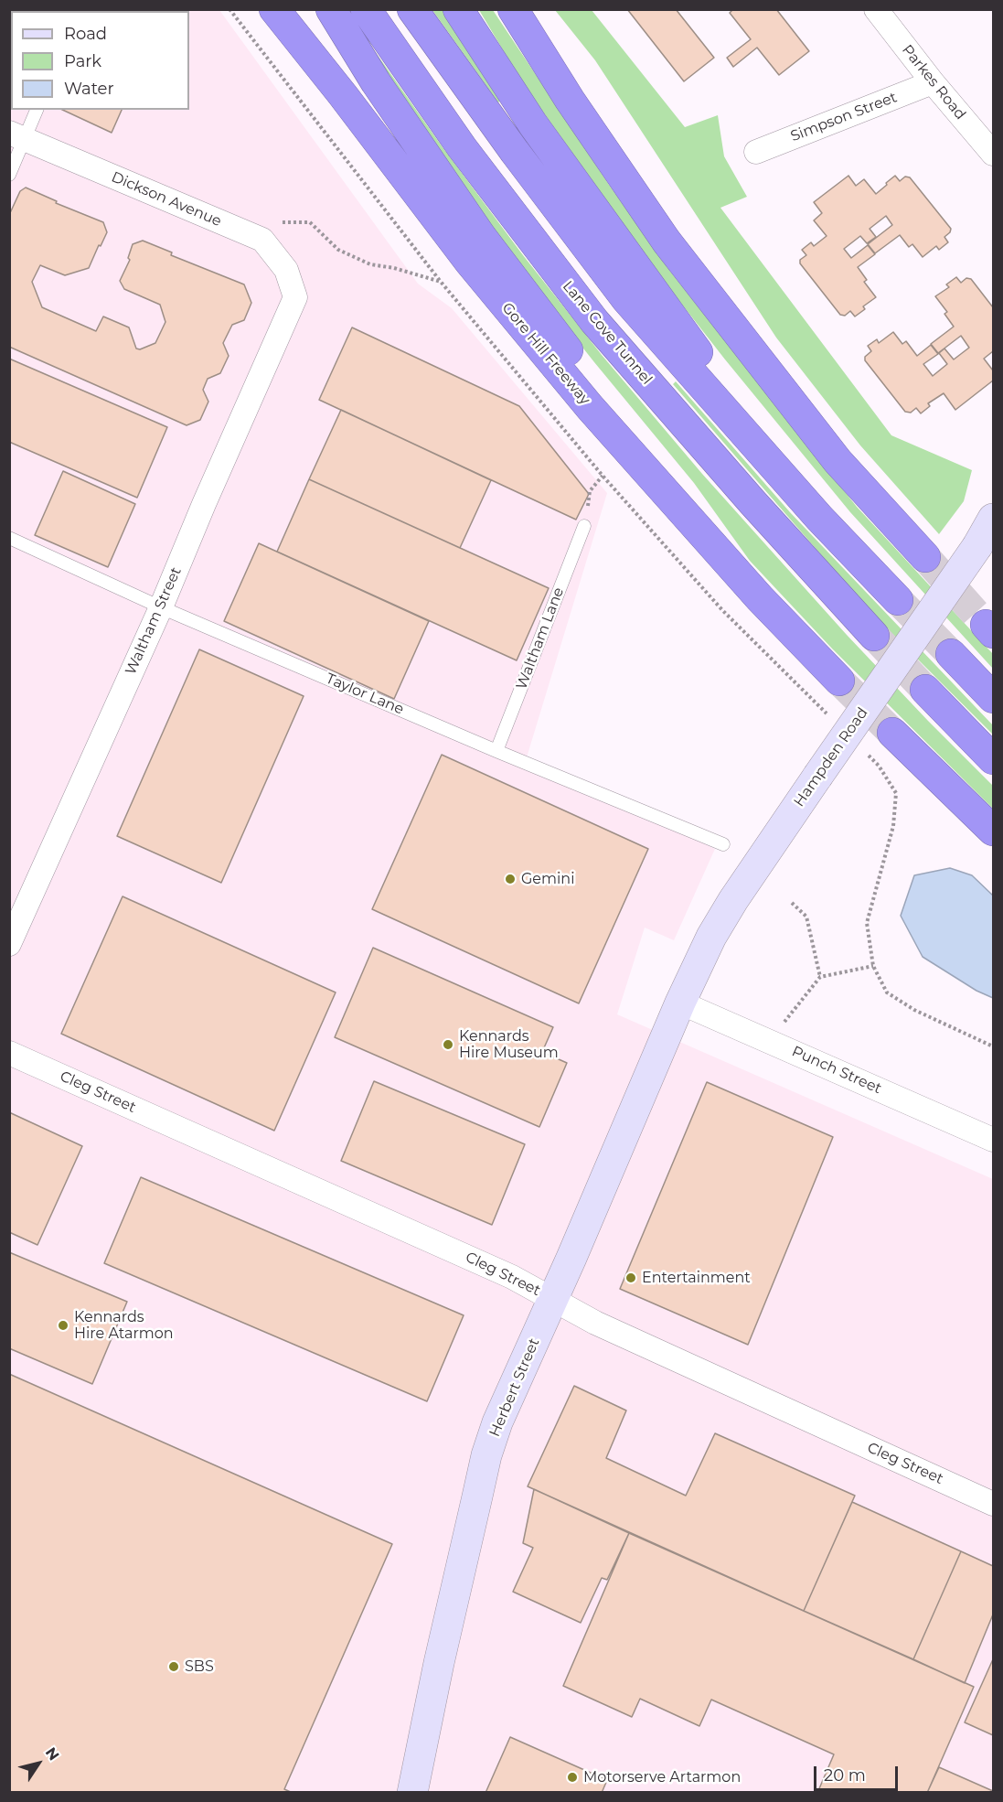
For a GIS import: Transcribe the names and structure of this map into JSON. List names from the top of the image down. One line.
{"streets":{"highway":["Lane Cove Tunnel","Gore Hill Freeway"],"street":["Parkes Road","Simpson Street","Dickson Avenue","Waltham Street","Hampden Road","Punch Street","Cleg Street","Herbert Street"],"lane":["Waltham Lane","Taylor Lane"]},"crossings":[["Parkes Road","Simpson Street"],["Dickson Avenue","Waltham Street"],["Waltham Street","Taylor Lane"],["Waltham Lane","Taylor Lane"],["Hampden Road","Punch Street"],["Hampden Road","Herbert Street"],["Punch Street","Herbert Street"],["Cleg Street","Herbert Street"]],"places":["Gemini","Kennards Hire Museum","Entertainment","Kennards Hire Atarmon","SBS","Motorserve Artarmon"],"legend":["Road","Park","Water"],"scale_bar":"20 m","north":"top right"}
